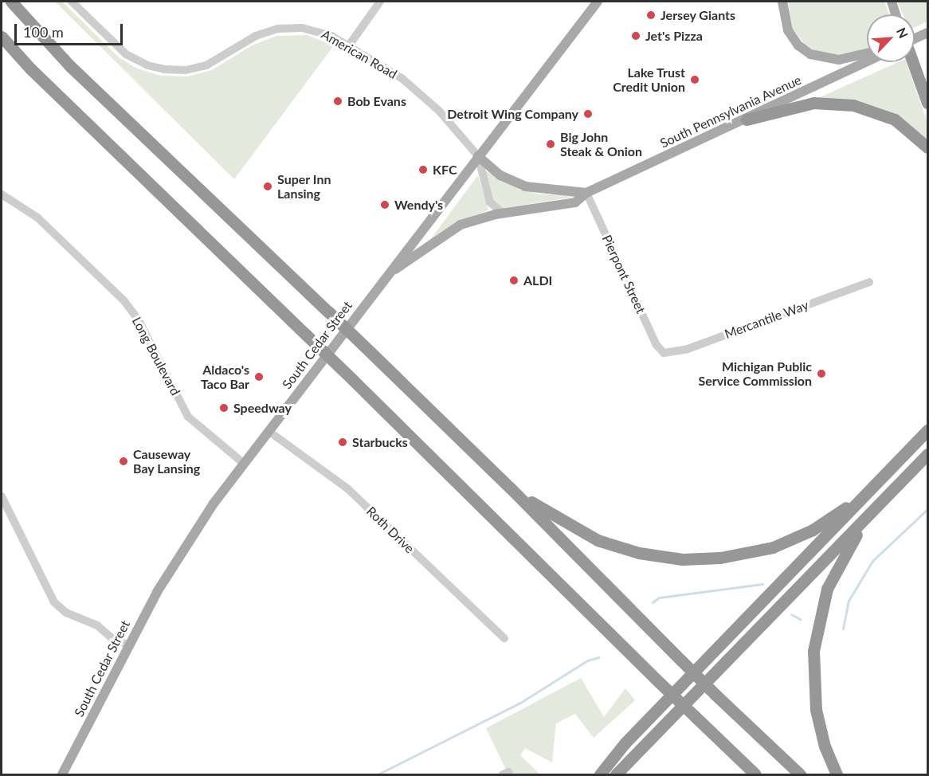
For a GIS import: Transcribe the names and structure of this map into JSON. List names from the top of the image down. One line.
{"streets":{"main road":["South Pennsylvania Avenue","South Cedar Street"],"street":["American Road","Pierpont Street","Mercantile Way","Long Boulevard","Roth Drive"]},"crossings":[["American Road","South Cedar Street"],["South Pennsylvania Avenue","Pierpont Street"],["South Pennsylvania Avenue","South Cedar Street"],["Pierpont Street","Mercantile Way"],["South Cedar Street","Long Boulevard"],["South Cedar Street","Roth Drive"]],"places":["Jersey Giants","Jet's Pizza","Lake Trust Credit Union","Bob Evans","Detroit Wing Company","Big John Steak & Onion","KFC","Super Inn Lansing","Wendy's","ALDI","Michigan Public Service Commission","Aldaco's Taco Bar","Speedway","Starbucks","Causeway Bay Lansing"],"scale_bar":"100 m","north":"top right"}
